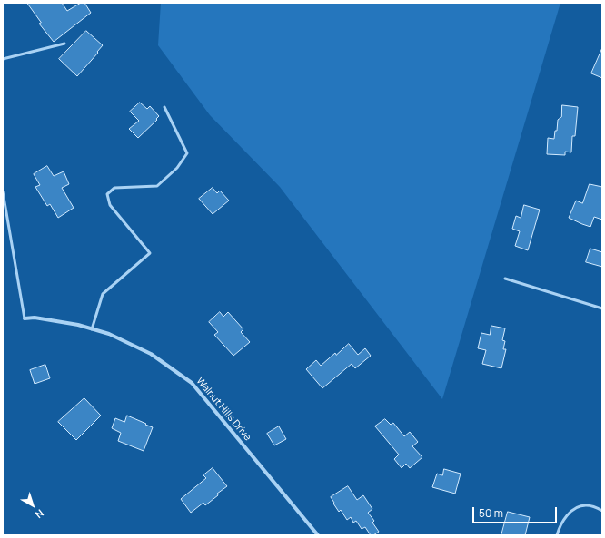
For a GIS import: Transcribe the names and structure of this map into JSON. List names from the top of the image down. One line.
{"streets":{"street":["Walnut Hills Drive"]},"scale_bar":"50 m","north":"bottom right"}
